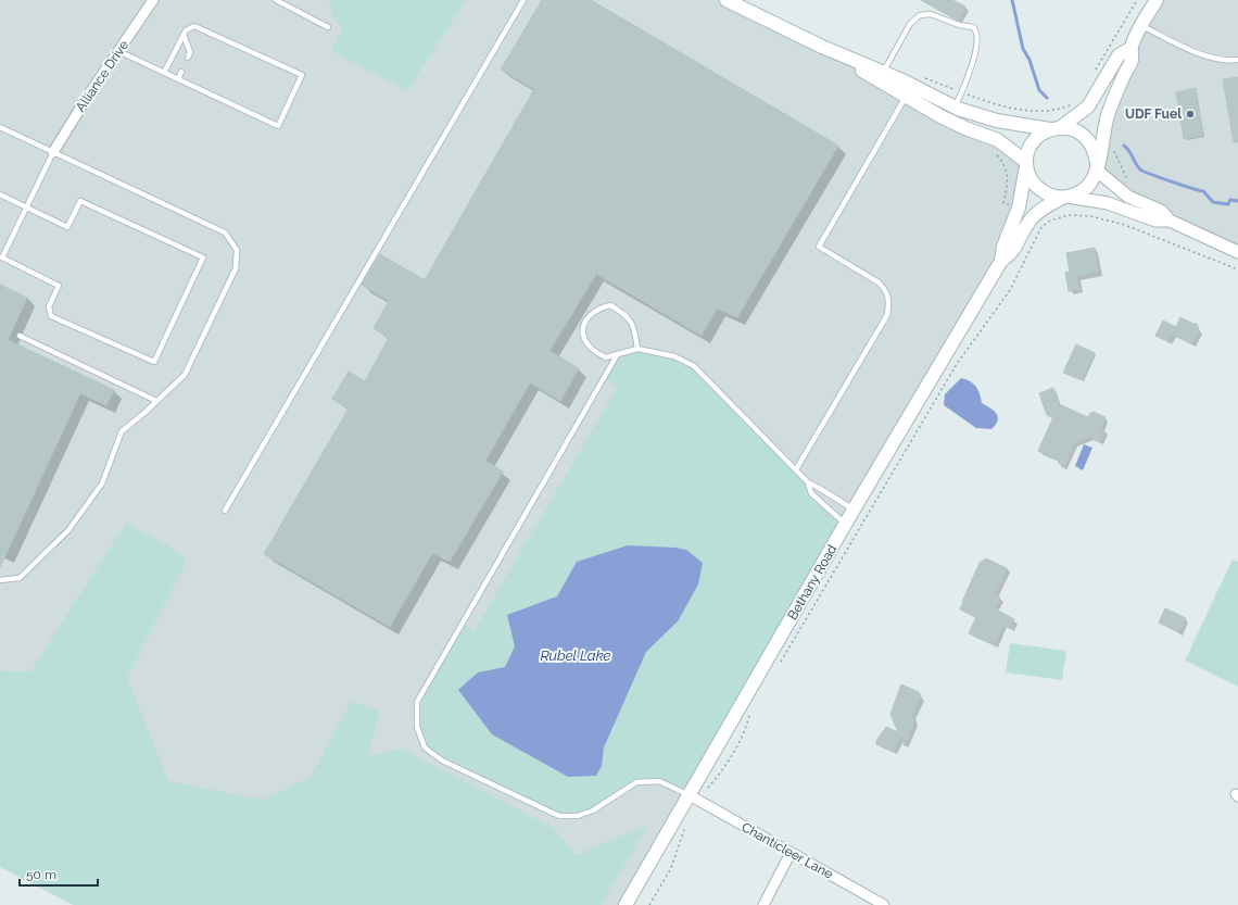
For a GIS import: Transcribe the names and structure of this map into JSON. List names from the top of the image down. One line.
{"streets":{"main road":["Bethany Road"],"street":["Alliance Drive","Chanticleer Lane"]},"crossings":[["Bethany Road","Chanticleer Lane"]],"water":["Rubel Lake"],"places":["UDF Fuel"],"scale_bar":"50 m"}
